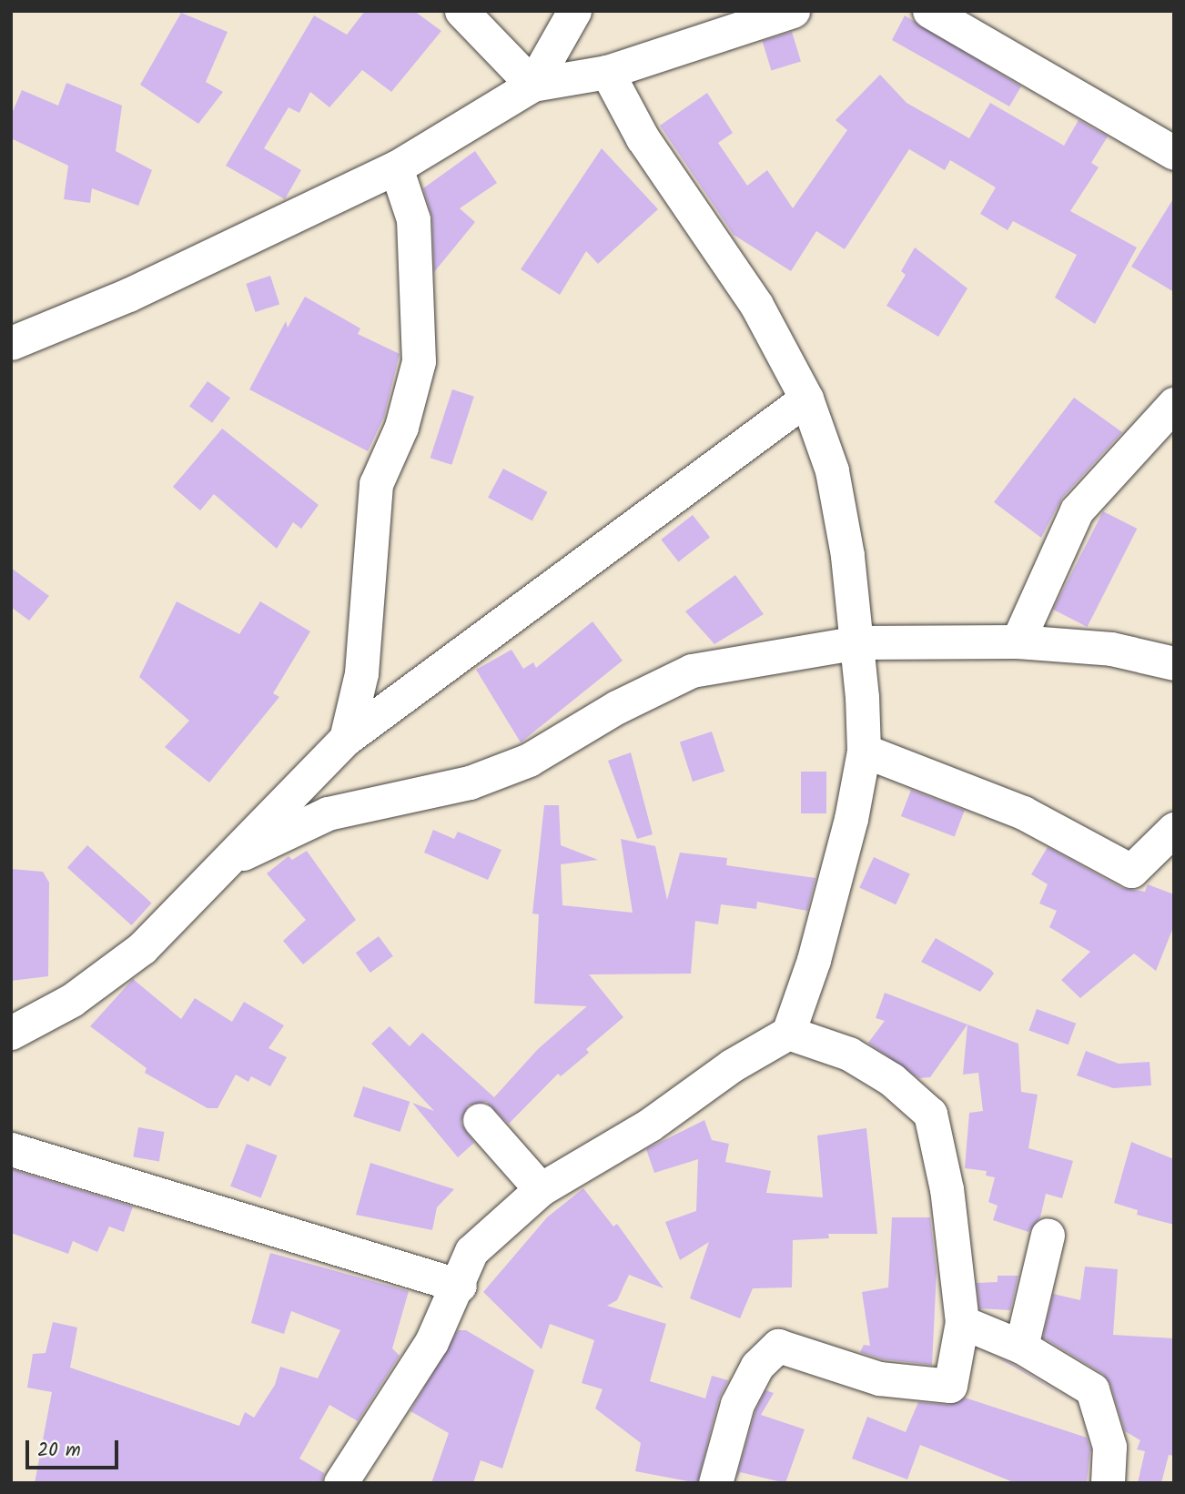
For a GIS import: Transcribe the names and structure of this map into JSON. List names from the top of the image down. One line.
{"scale_bar":"20 m"}
